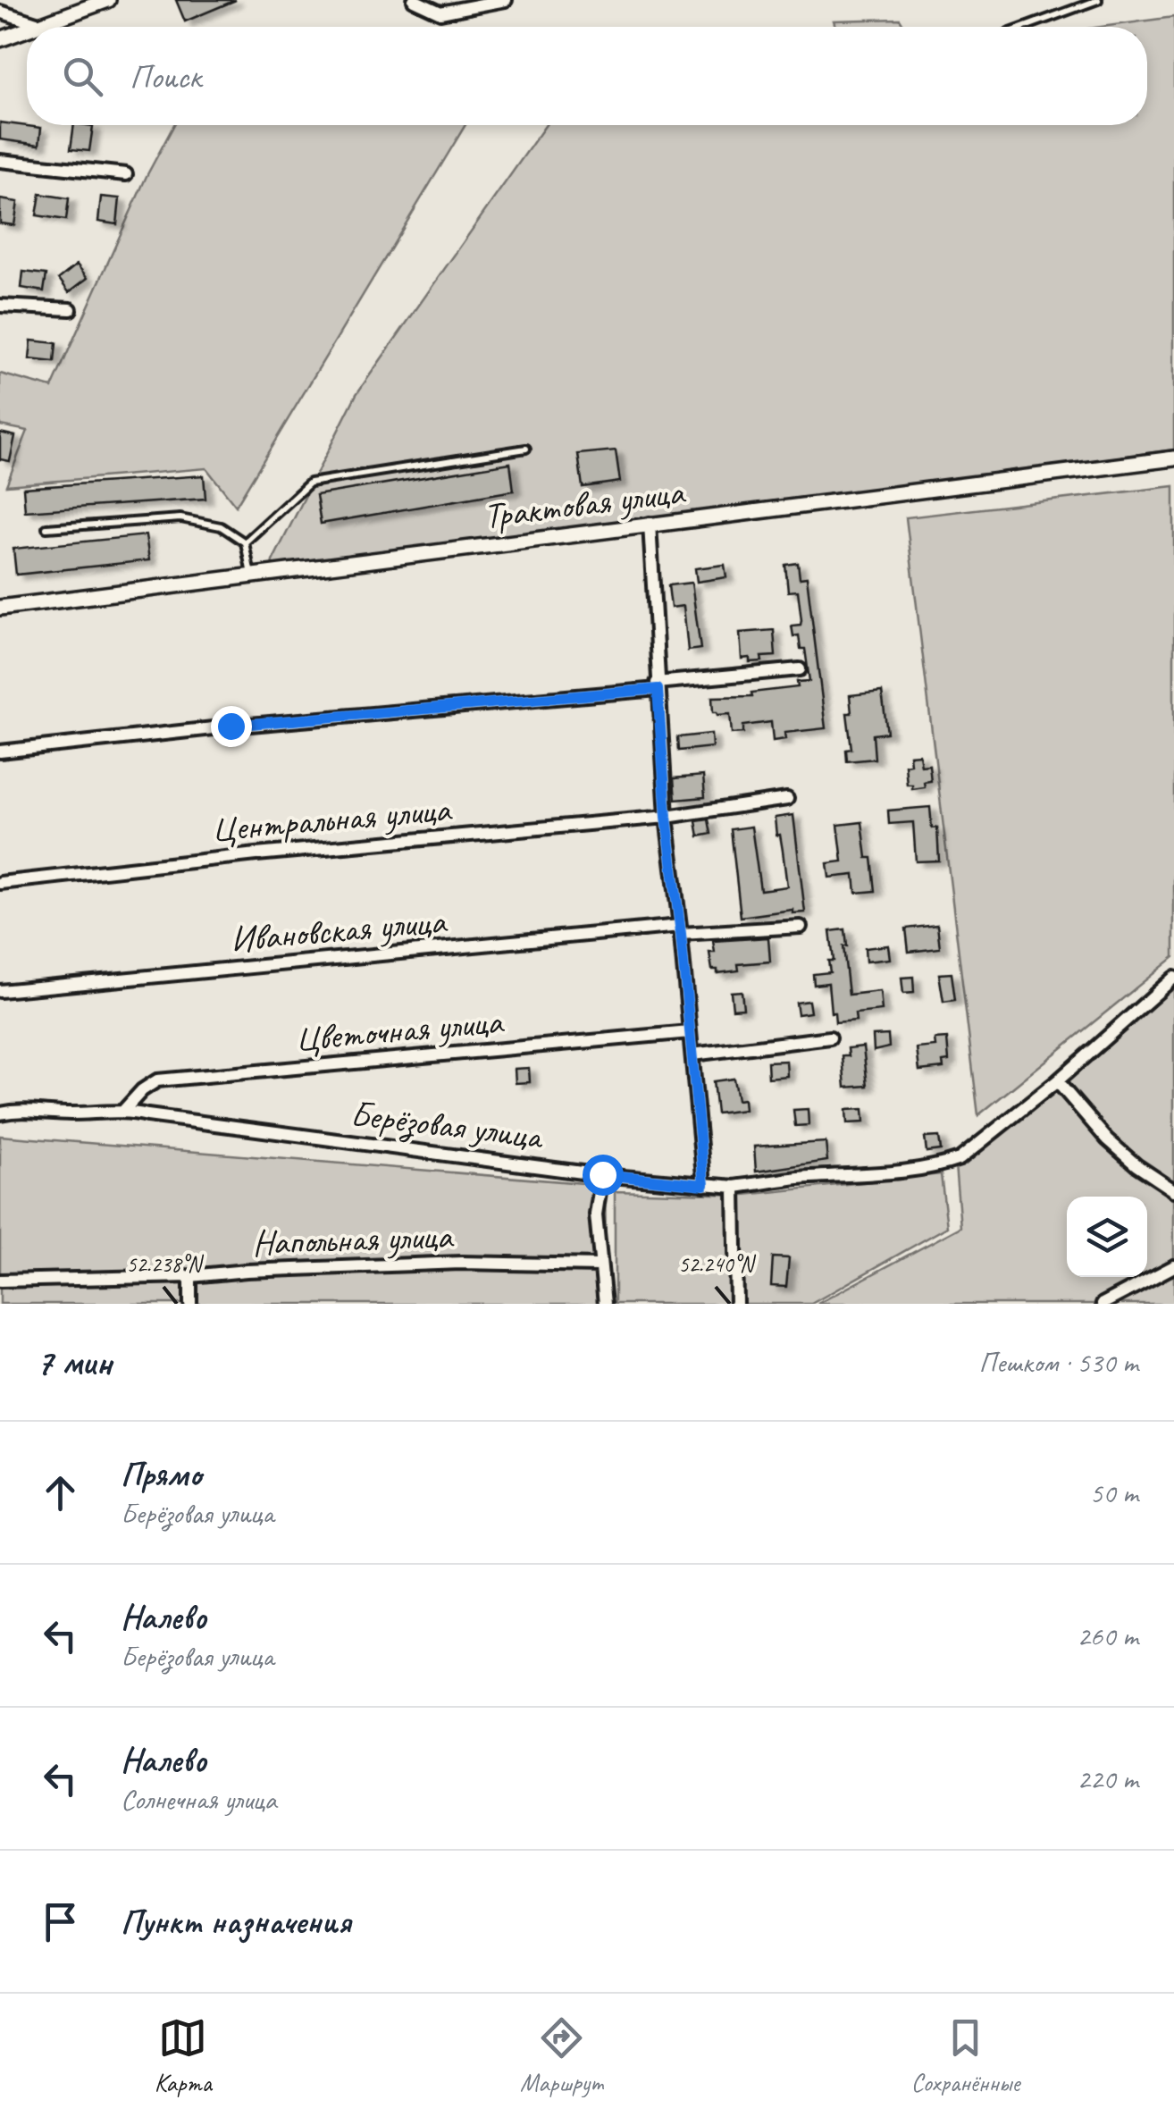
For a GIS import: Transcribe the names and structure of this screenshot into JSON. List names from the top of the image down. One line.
{"streets":{"street":["Трактовая улица","Центральная улица","Ивановская улица","Цветочная улица","Берёзовая улица","Напольная улица"]},"crossings":[["Цветочная улица","Берёзовая улица"]],"page":{"search":"Поиск","heading":["7 мин","Пешком · 530 m"],"list":[["Прямо","Берёзовая улица","50 m"],["Налево","Берёзовая улица","260 m"],["Налево","Солнечная улица","220 m"],"Пункт назначения"],"nav":["Карта","Маршрут","Сохранённые"]},"coordinates":["52.238°N","52.240°N"]}
